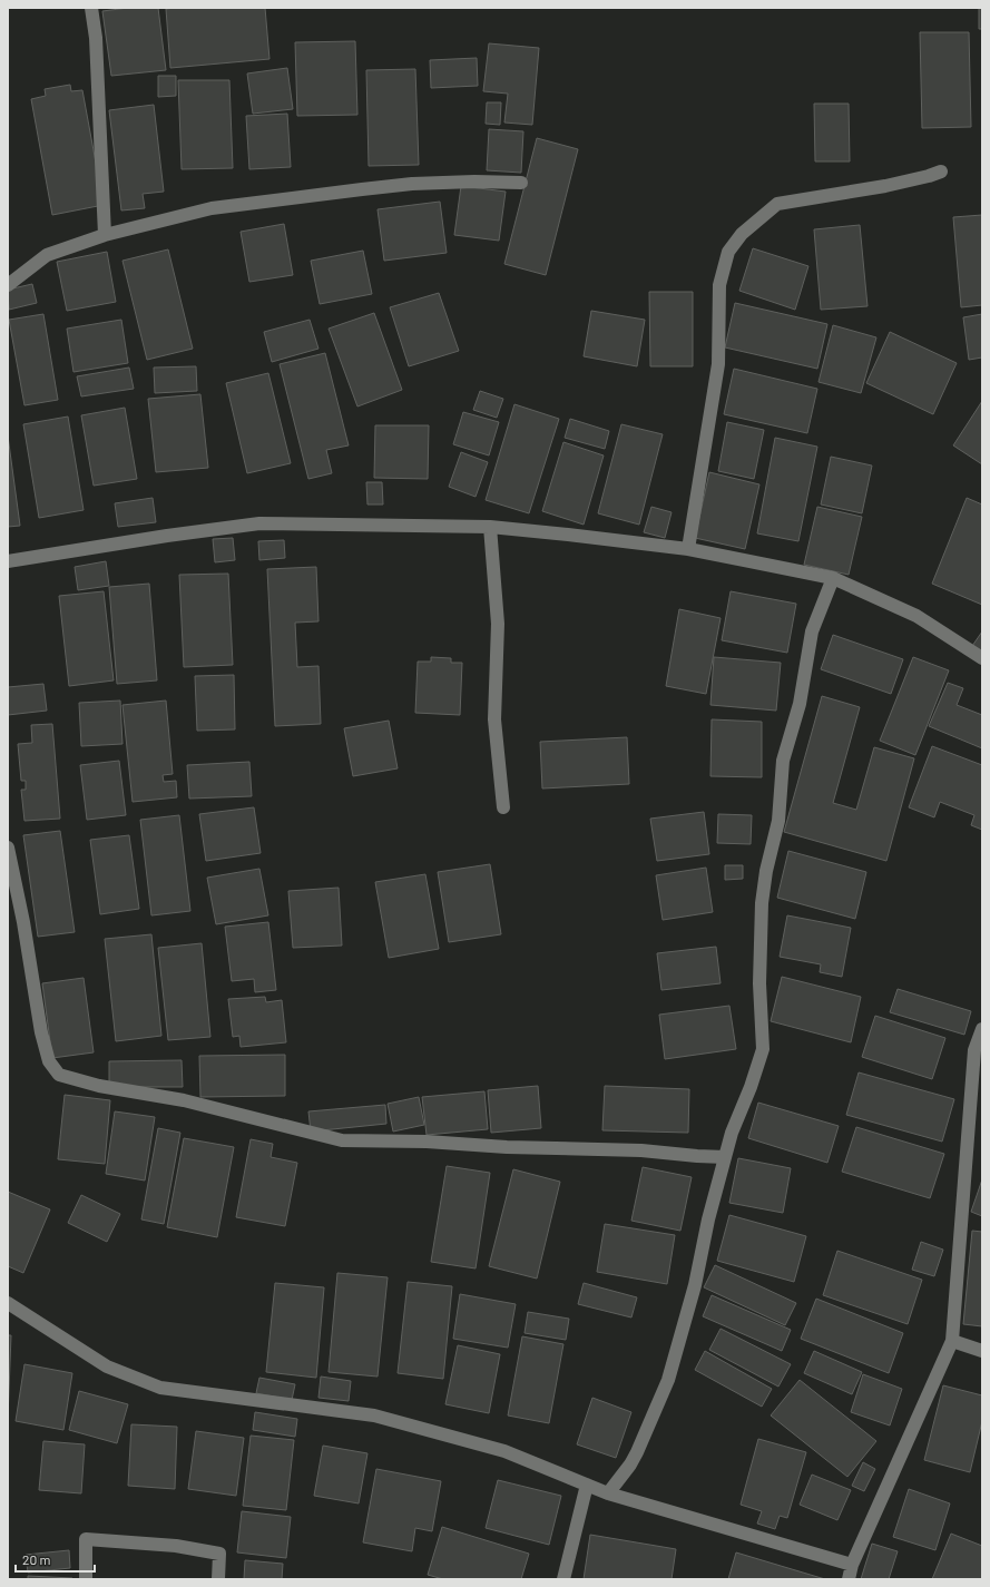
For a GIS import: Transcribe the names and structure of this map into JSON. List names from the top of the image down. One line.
{"scale_bar":"20 m"}
